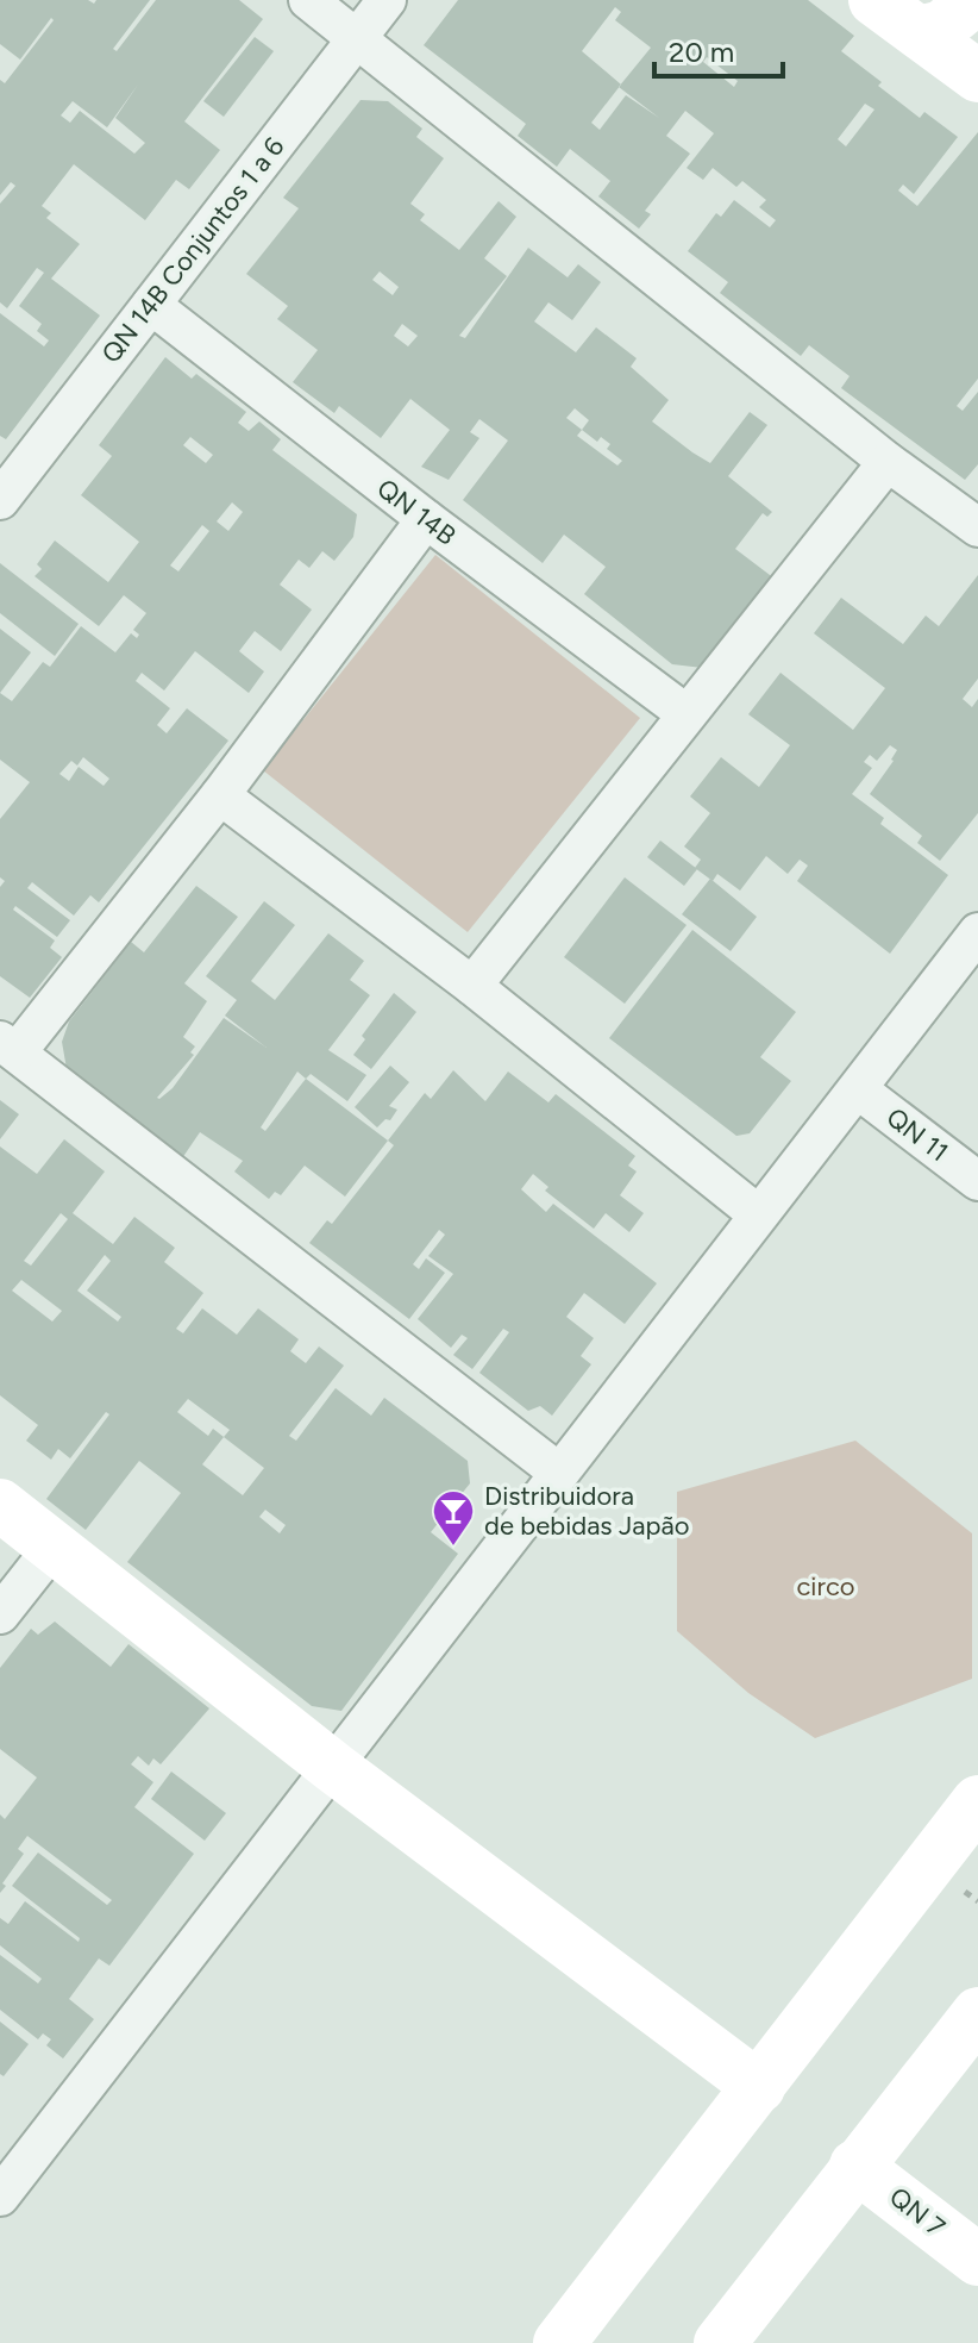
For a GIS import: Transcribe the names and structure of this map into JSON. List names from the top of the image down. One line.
{"streets":{"main road":["QN 7"],"street":["QN 14B Conjuntos 1 a 6","QN 14B","QN 11"]},"crossings":[["QN 14B Conjuntos 1 a 6","QN 14B"]],"parks":["circo"],"places":{"bar":["Distribuidora de bebidas Japão"]},"scale_bar":"20 m"}
